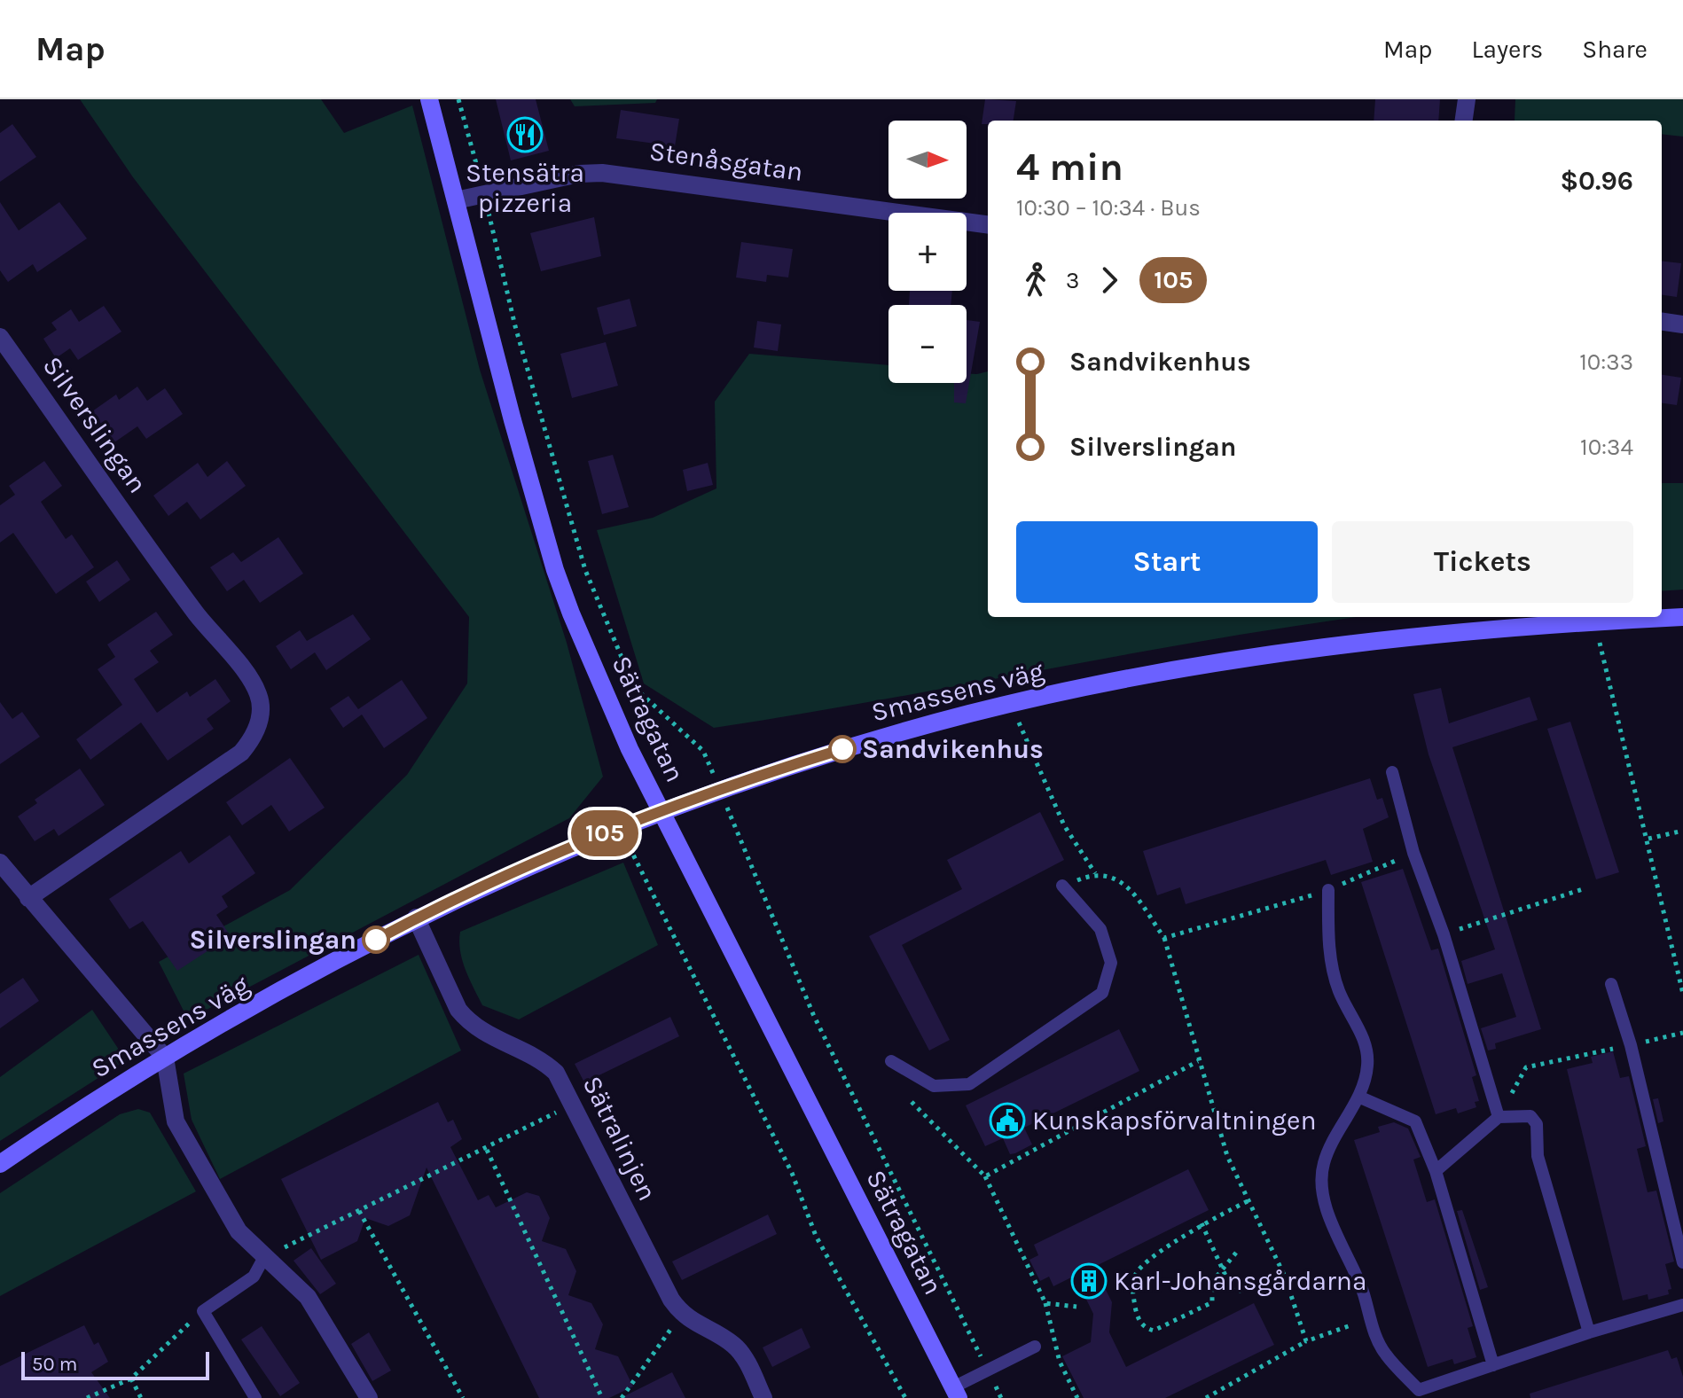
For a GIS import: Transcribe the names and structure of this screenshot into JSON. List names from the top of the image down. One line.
{"streets":{"street":["Stenåsgatan","Silverslingan","Smassens väg","Sätragatan","Sätralinjen"]},"crossings":[["Stenåsgatan","Sätragatan"],["Smassens väg","Sätragatan"],["Smassens väg","Sätralinjen"]],"places":{"restaurant":["Stensätra pizzeria"],"other":["Sandvikenhus","Silverslingan"],"public building":["Kunskapsförvaltningen"],"building":["Karl-Johansgårdarna"]},"lines":["bus line 105"],"scale_bar":"50 m","north":"right","page":{"header":"Map","nav":["Map","Layers","Share"],"on_map":"105","map_buttons":["+","−"],"heading":["4 min","10:30 – 10:34 · Bus","$0.96"],"legs":["3","105"],"list":[{"name":"Sandvikenhus","value":"10:33"},{"name":"Silverslingan","value":"10:34"}],"buttons":["Start","Tickets"],"scale":"50 m"}}
